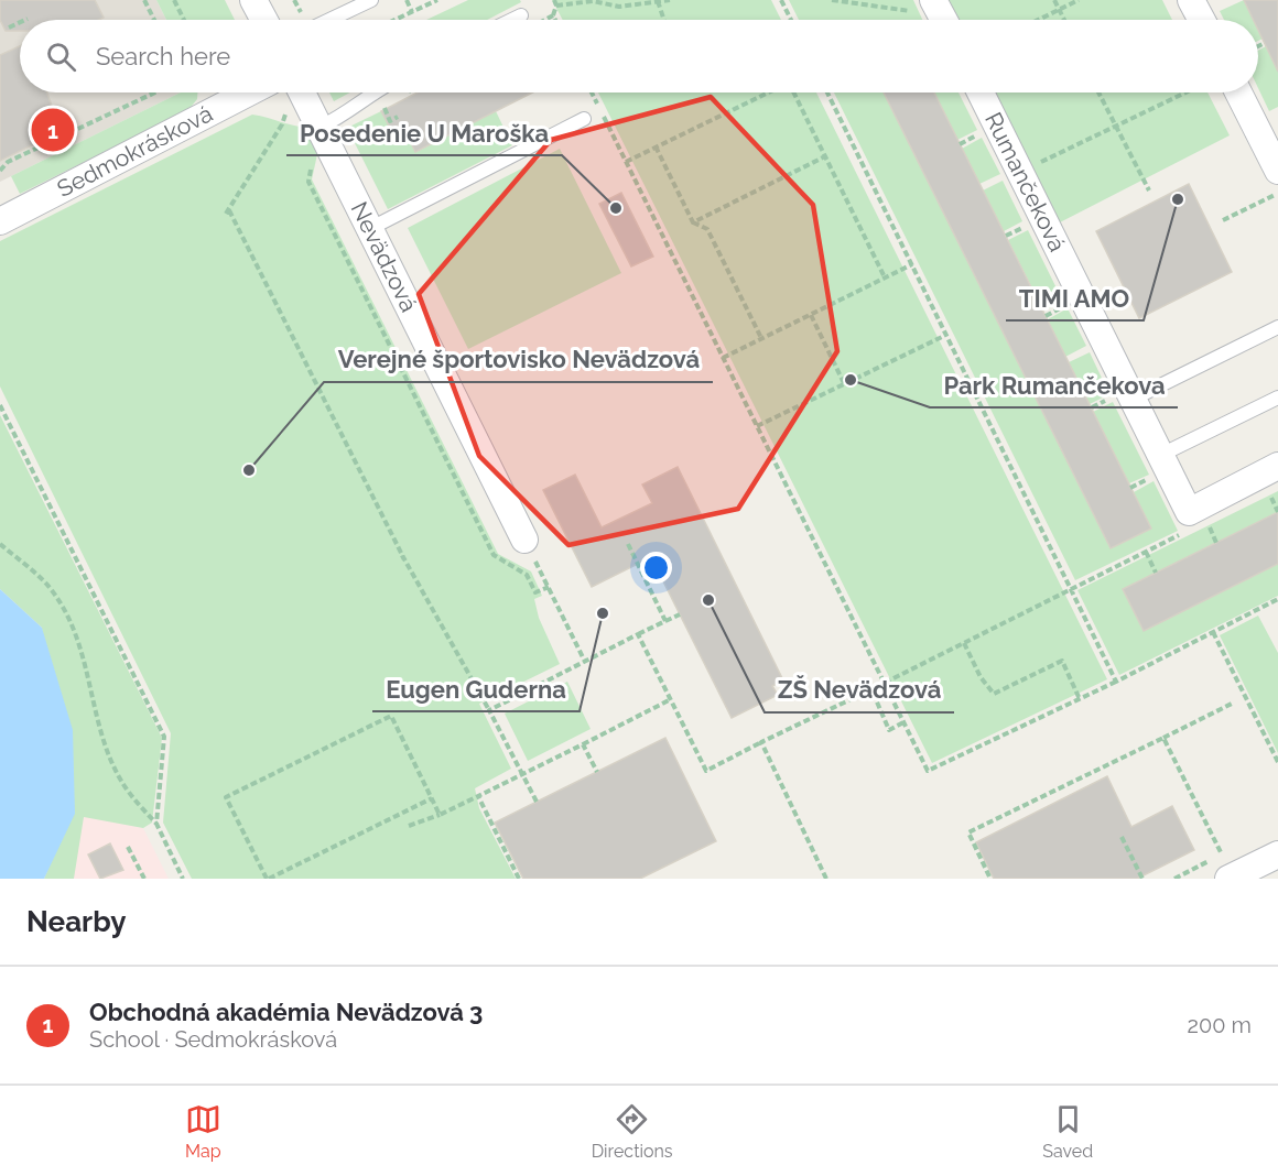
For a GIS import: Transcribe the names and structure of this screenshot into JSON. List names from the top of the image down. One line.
{"streets":{"street":["Sedmokrásková","Rumančeková","Nevädzová"]},"places":["TIMI AMO","Posedenie U Maroška","Park Rumančekova","Verejné športovisko Nevädzová","ZŠ Nevädzová","Eugen Guderna"],"page":{"search":"Search here","pins":"1","heading":"Nearby","list":[{"mark":"1","name":"Obchodná akadémia Nevädzová 3","note":"School · Sedmokrásková","value":"200 m"}],"nav":["Map","Directions","Saved"]}}
